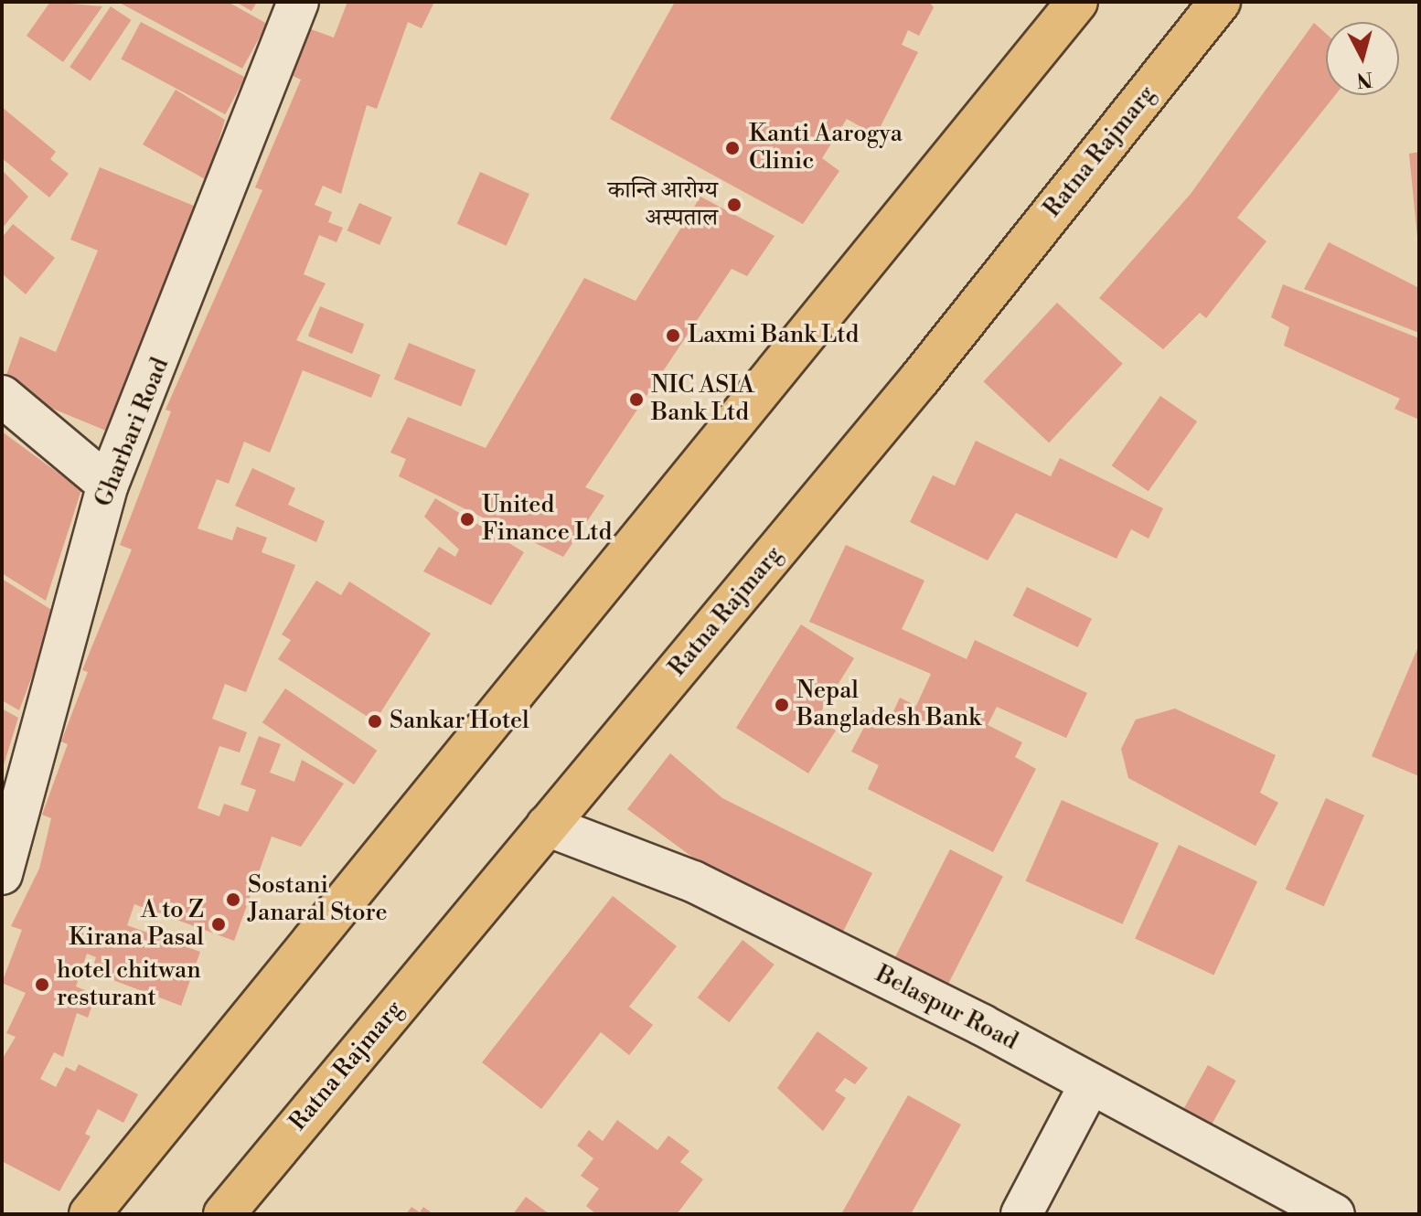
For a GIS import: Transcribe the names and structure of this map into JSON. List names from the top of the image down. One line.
{"streets":{"highway":["Ratna Rajmarg"],"street":["Gharbari Road","Belaspur Road"]},"crossings":[["Ratna Rajmarg","Belaspur Road"]],"places":["Kanti Aarogya Clinic","कान्ति आराेग्य अस्पताल","Laxmi Bank Ltd","NIC ASIA Bank Ltd","United Finance Ltd","Nepal Bangladesh Bank","Sankar Hotel","Sostani Janaral Store","A to Z Kirana Pasal","hotel chitwan resturant"],"north":"bottom"}
